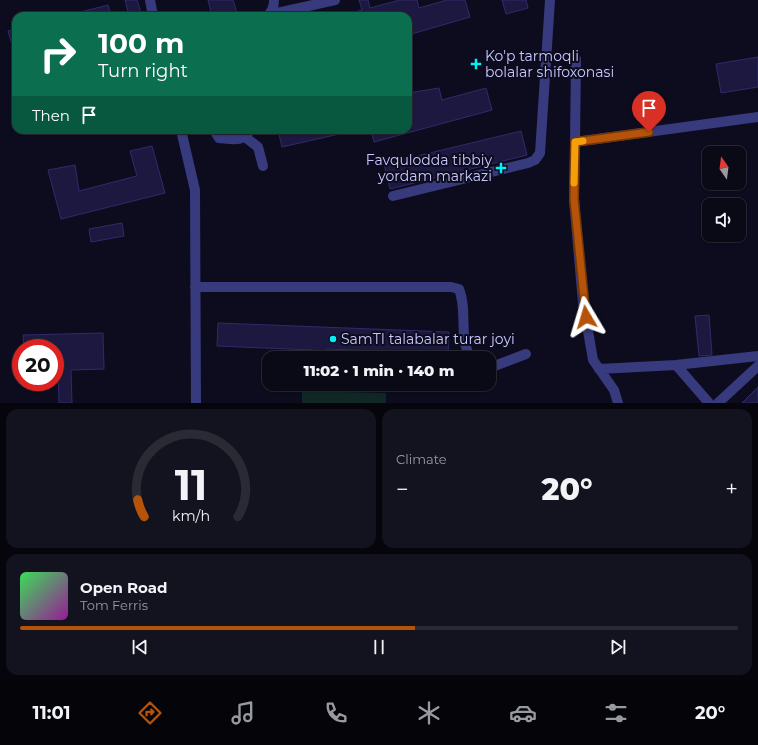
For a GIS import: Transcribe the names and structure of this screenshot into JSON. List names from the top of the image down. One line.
{"places":{"health":["Ko'p tarmoqli bolalar shifoxonasi","Favqulodda tibbiy yordam markazi"],"other":["SamTI talabalar turar joyi"]},"north":"top","page":{"turn":["100 m","Turn right"],"then":"Then","limit":"20","trip":"11:02 · 1 min · 140 m","tile":"Climate","heat":["−","20°","+"],"song":["Open Road","Tom Ferris"],"tabs":["11:01","20°"],"gauge":["11","km/h"]}}
